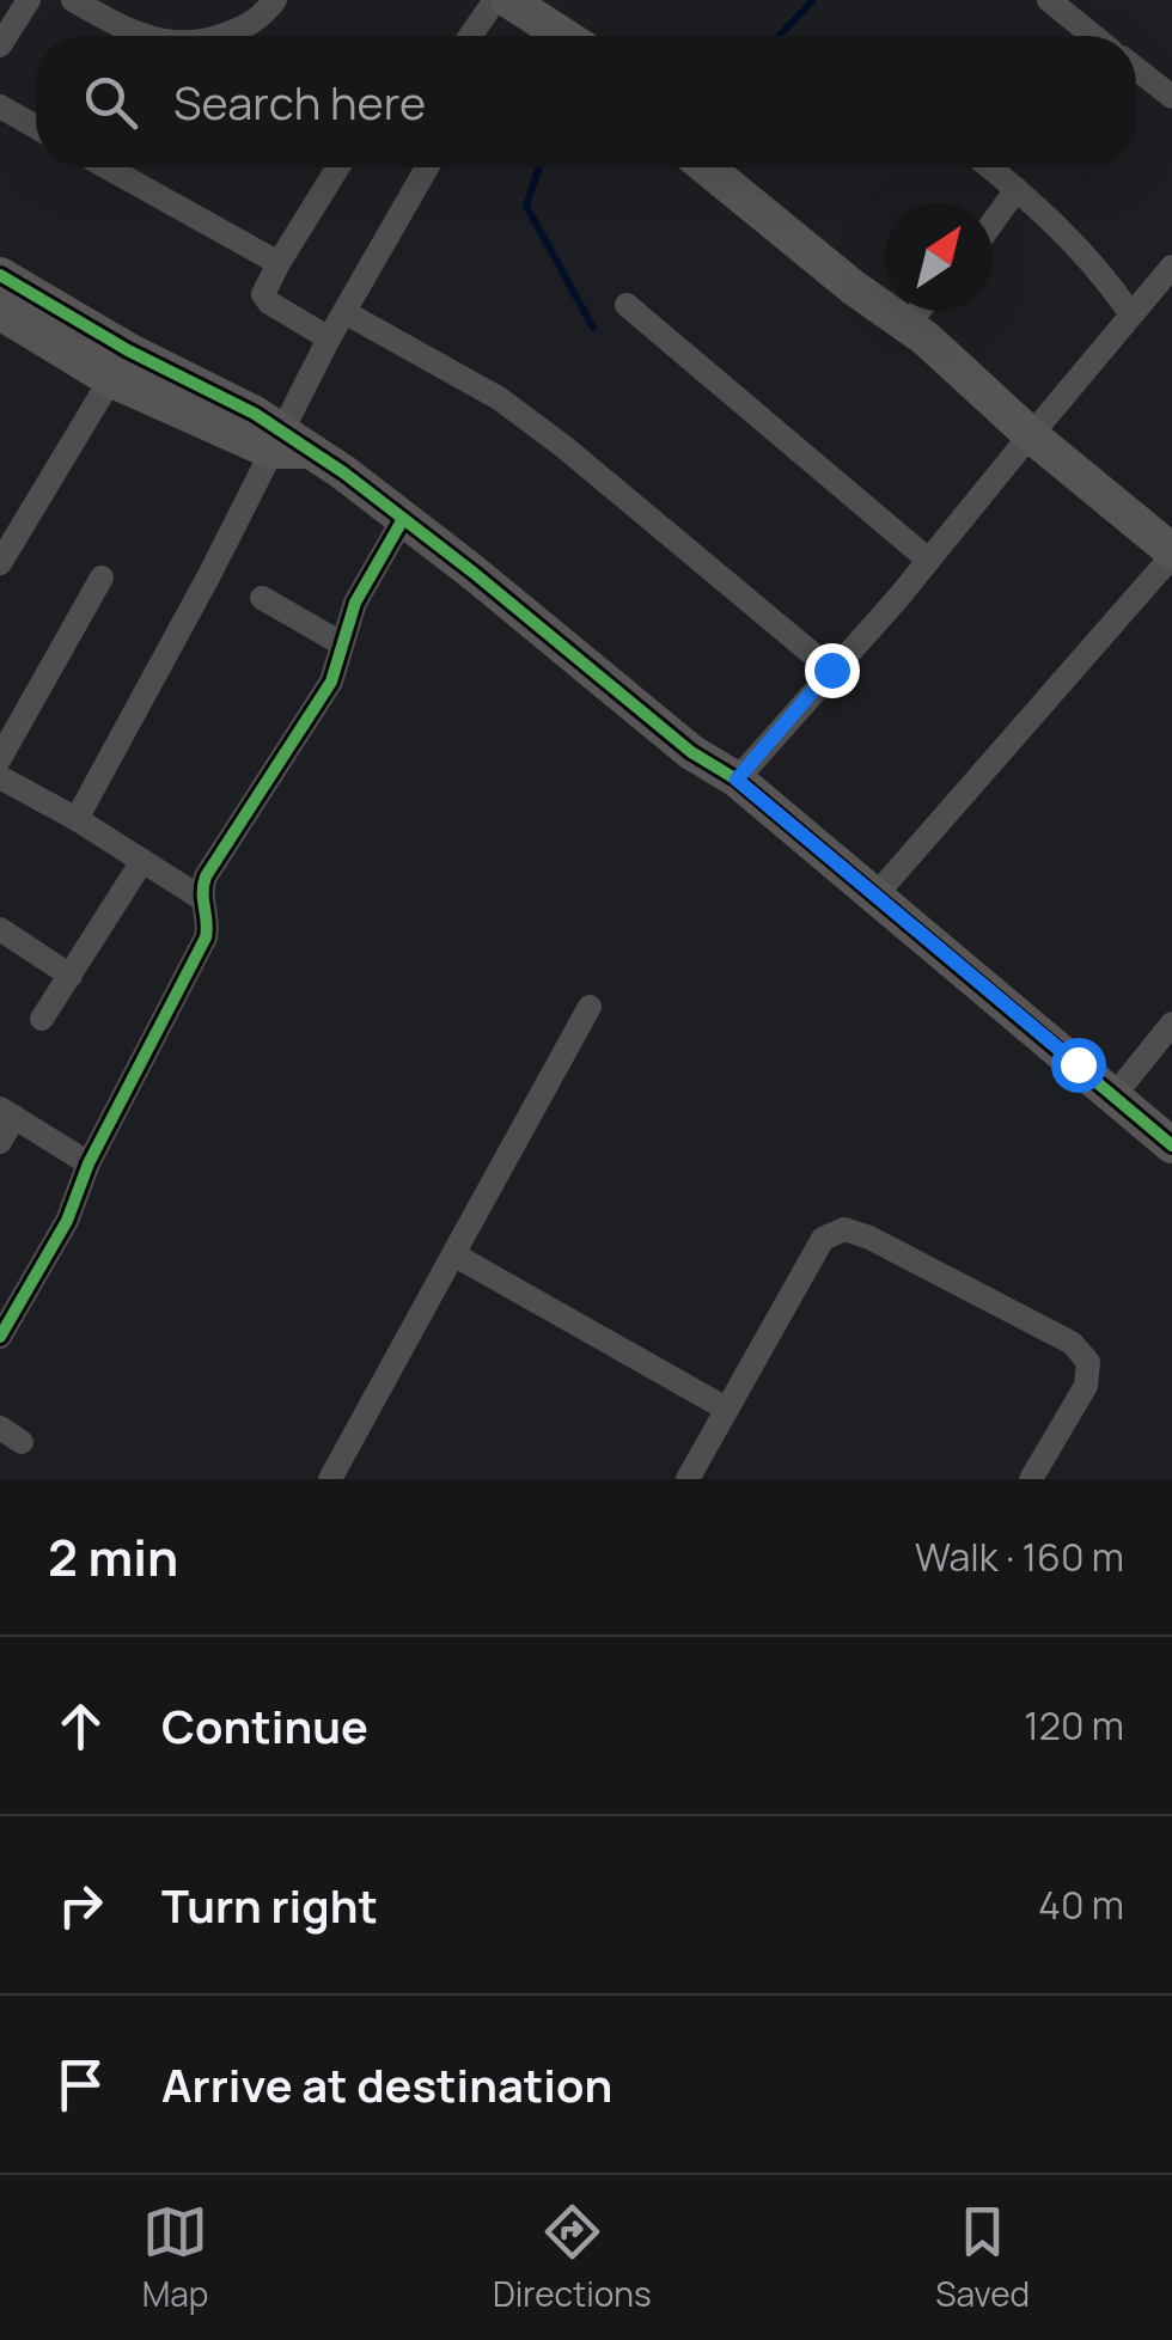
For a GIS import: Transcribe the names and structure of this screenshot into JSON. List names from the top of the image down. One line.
{"north":"top right","page":{"search":"Search here","heading":["2 min","Walk · 160 m"],"list":[["Continue","120 m"],["Turn right","40 m"],"Arrive at destination"],"nav":["Map","Directions","Saved"]}}
